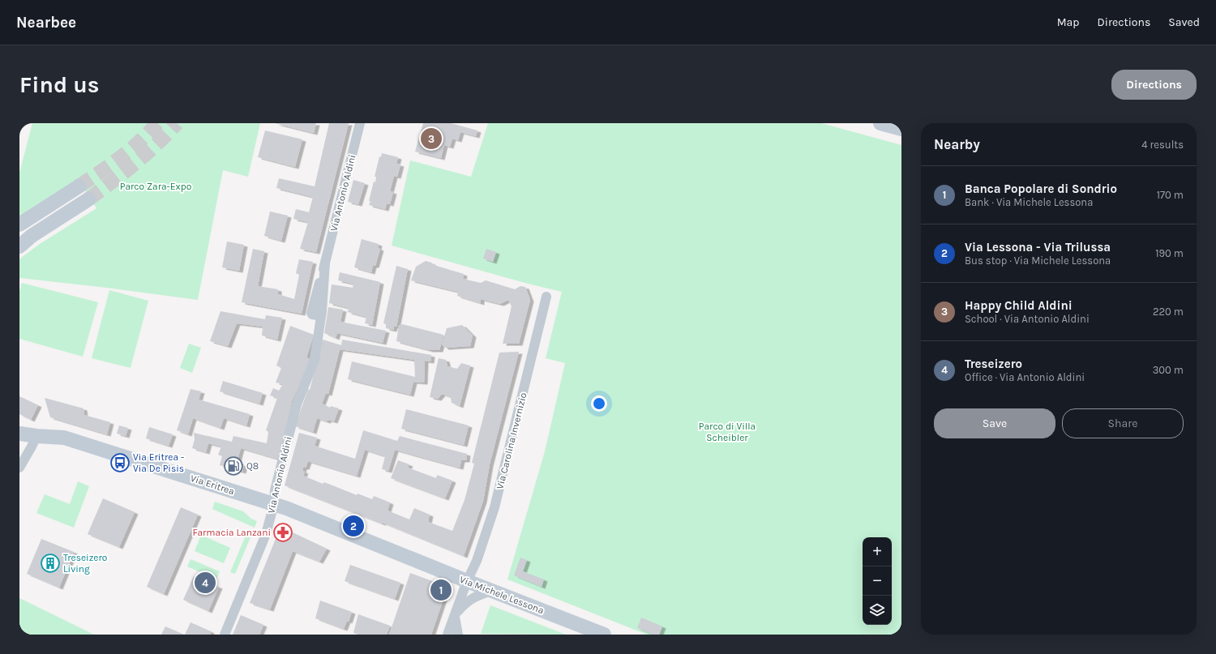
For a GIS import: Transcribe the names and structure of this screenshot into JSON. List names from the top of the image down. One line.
{"streets":{"street":["Via Antonio Aldini","Via Carolina Invernizio","Via Eritrea","Via Michele Lessona"]},"crossings":[["Via Antonio Aldini","Via Eritrea"],["Via Antonio Aldini","Via Michele Lessona"],["Via Carolina Invernizio","Via Michele Lessona"],["Via Eritrea","Via Michele Lessona"]],"parks":["Parco Zara-Expo","Parco di Villa Scheibler"],"places":{"bus stop":["Via Eritrea - Via De Pisis"],"fuel station":["Q8"],"pharmacy":["Farmacia Lanzani"],"building":["Treseizero Living"]},"page":{"header":"Nearbee","nav":["Map","Directions","Saved"],"buttons":["Directions",["Save","Share"]],"title":"Find us","heading":["Nearby","4 results"],"pins":["3","2","4","1"],"list":[{"mark":"1","name":"Banca Popolare di Sondrio","note":"Bank · Via Michele Lessona","value":"170 m"},{"mark":"2","name":"Via Lessona - Via Trilussa","note":"Bus stop · Via Michele Lessona","value":"190 m"},{"mark":"3","name":"Happy Child Aldini","note":"School · Via Antonio Aldini","value":"220 m"},{"mark":"4","name":"Treseizero","note":"Office · Via Antonio Aldini","value":"300 m"}],"map_buttons":["+","−"]}}
